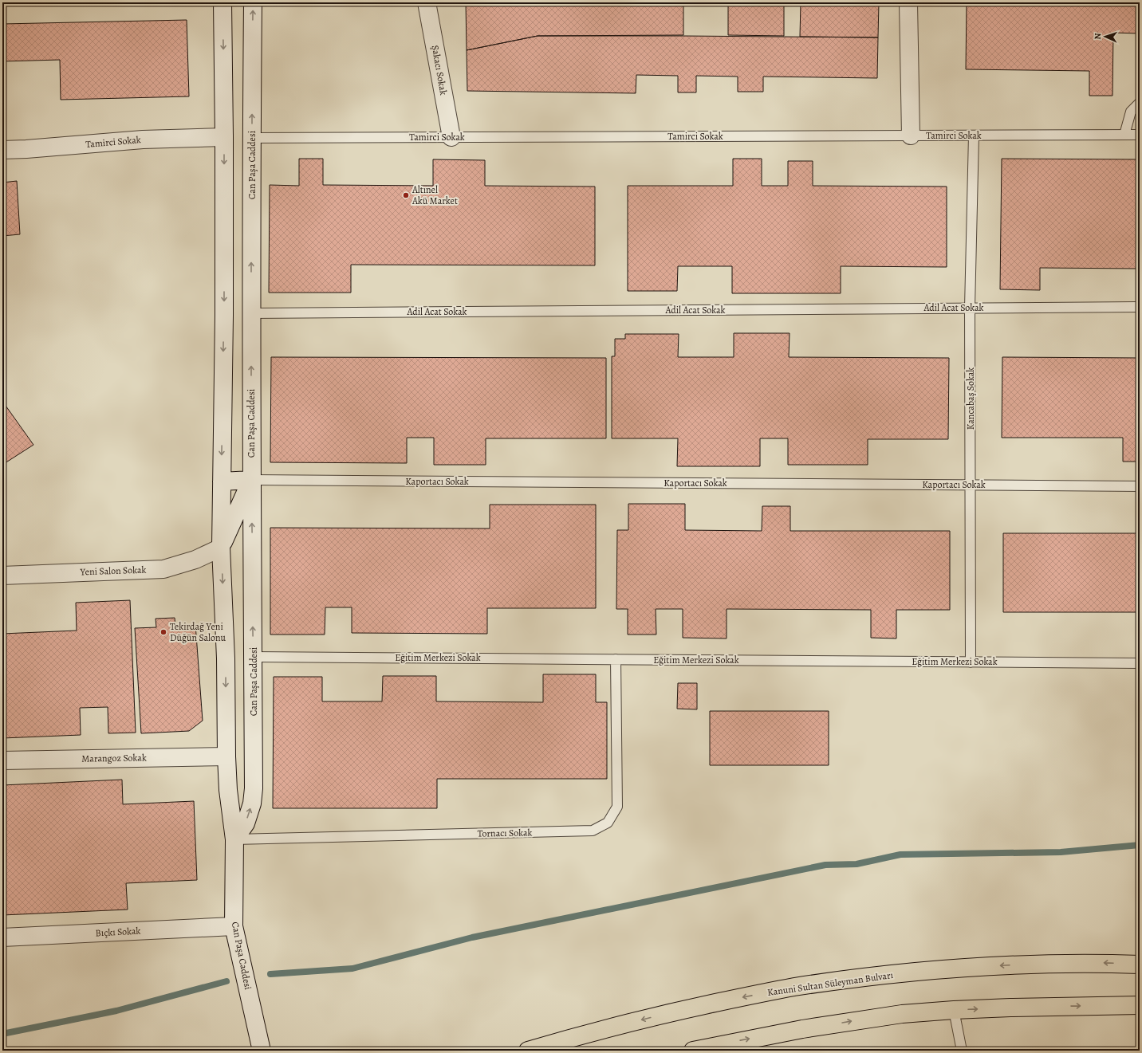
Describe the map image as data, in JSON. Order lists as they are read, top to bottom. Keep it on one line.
{"streets":{"highway":["Kanuni Sultan Süleyman Bulvarı"],"street":["Şakacı Sokak","Tamirci Sokak","Can Paşa Caddesi","Yeni Salon Sokak","Marangoz Sokak","Bıçkı Sokak"],"lane":["Adil Acat Sokak","Kancabaş Sokak","Kaportacı Sokak","Eğitim Merkezi Sokak","Tornacı Sokak"]},"crossings":[["Şakacı Sokak","Tamirci Sokak"],["Tamirci Sokak","Can Paşa Caddesi"],["Tamirci Sokak","Kancabaş Sokak"],["Can Paşa Caddesi","Adil Acat Sokak"],["Can Paşa Caddesi","Kaportacı Sokak"],["Can Paşa Caddesi","Yeni Salon Sokak"],["Can Paşa Caddesi","Eğitim Merkezi Sokak"],["Can Paşa Caddesi","Marangoz Sokak"],["Can Paşa Caddesi","Tornacı Sokak"],["Can Paşa Caddesi","Bıçkı Sokak"],["Adil Acat Sokak","Kancabaş Sokak"],["Kancabaş Sokak","Kaportacı Sokak"],["Kancabaş Sokak","Eğitim Merkezi Sokak"],["Eğitim Merkezi Sokak","Tornacı Sokak"]],"places":["Altınel Akü Market","Tekirdağ Yeni Düğün Salonu"],"north":"left"}
